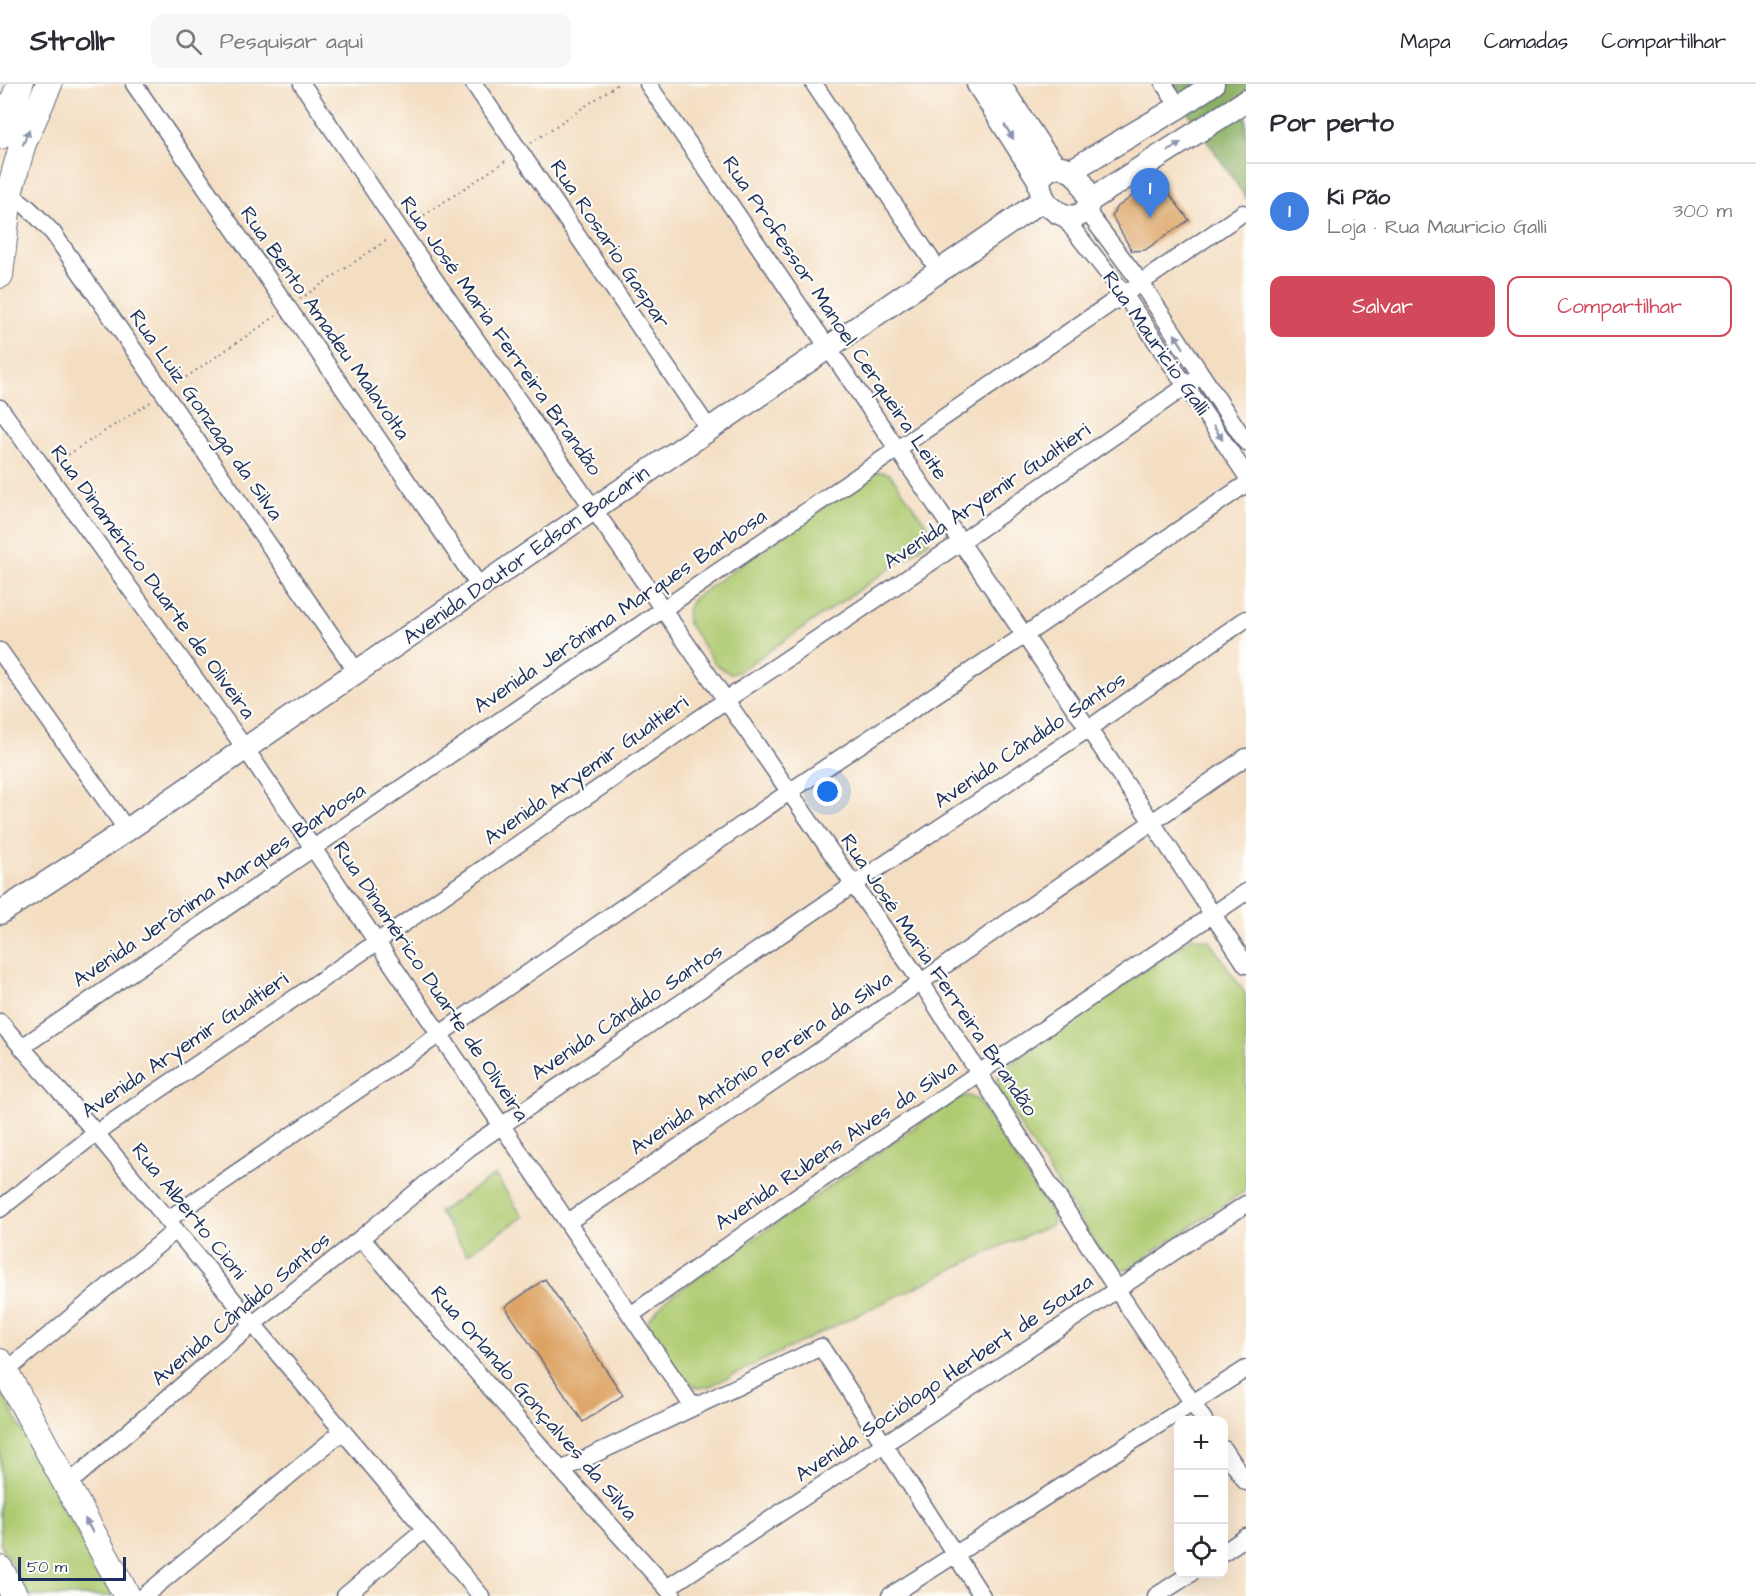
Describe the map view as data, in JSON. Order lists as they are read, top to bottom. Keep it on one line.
{"streets":{"street":["Rua Rosario Gaspar","Rua Professor Manoel Cerqueira Leite","Rua Bento Amadeu Malavolta","Rua José Maria Ferreira Brandão","Rua Mauricio Galli","Rua Luiz Gonzaga da Silva","Avenida Aryemir Gualtieri","Avenida Doutor Edson Bacarin","Rua Dinamérico Duarte de Oliveira","Avenida Jerônima Marques Barbosa","Avenida Cândido Santos","Avenida Antônio Pereira da Silva","Avenida Rubens Alves da Silva","Rua Alberto Cioni","Avenida Sociólogo Herbert de Souza","Rua Orlando Gonçalves da Silva"]},"crossings":[["Rua Rosario Gaspar","Avenida Doutor Edson Bacarin"],["Rua Professor Manoel Cerqueira Leite","Avenida Aryemir Gualtieri"],["Rua Professor Manoel Cerqueira Leite","Avenida Doutor Edson Bacarin"],["Rua Professor Manoel Cerqueira Leite","Avenida Jerônima Marques Barbosa"],["Rua Professor Manoel Cerqueira Leite","Avenida Cândido Santos"],["Rua Professor Manoel Cerqueira Leite","Avenida Antônio Pereira da Silva"],["Rua Professor Manoel Cerqueira Leite","Avenida Rubens Alves da Silva"],["Rua Bento Amadeu Malavolta","Avenida Doutor Edson Bacarin"],["Rua José Maria Ferreira Brandão","Avenida Aryemir Gualtieri"],["Rua José Maria Ferreira Brandão","Avenida Doutor Edson Bacarin"],["Rua José Maria Ferreira Brandão","Avenida Jerônima Marques Barbosa"],["Rua José Maria Ferreira Brandão","Avenida Cândido Santos"],["Rua José Maria Ferreira Brandão","Avenida Antônio Pereira da Silva"],["Rua José Maria Ferreira Brandão","Avenida Rubens Alves da Silva"],["Rua José Maria Ferreira Brandão","Avenida Sociólogo Herbert de Souza"],["Rua Mauricio Galli","Avenida Aryemir Gualtieri"],["Rua Mauricio Galli","Avenida Doutor Edson Bacarin"],["Rua Mauricio Galli","Avenida Jerônima Marques Barbosa"],["Rua Luiz Gonzaga da Silva","Avenida Doutor Edson Bacarin"],["Avenida Aryemir Gualtieri","Rua Dinamérico Duarte de Oliveira"],["Avenida Aryemir Gualtieri","Rua Alberto Cioni"],["Avenida Doutor Edson Bacarin","Rua Dinamérico Duarte de Oliveira"],["Rua Dinamérico Duarte de Oliveira","Avenida Jerônima Marques Barbosa"],["Rua Dinamérico Duarte de Oliveira","Avenida Cândido Santos"],["Rua Dinamérico Duarte de Oliveira","Avenida Antônio Pereira da Silva"],["Rua Dinamérico Duarte de Oliveira","Avenida Rubens Alves da Silva"],["Avenida Jerônima Marques Barbosa","Rua Alberto Cioni"],["Avenida Cândido Santos","Rua Alberto Cioni"],["Avenida Cândido Santos","Rua Orlando Gonçalves da Silva"],["Avenida Sociólogo Herbert de Souza","Rua Orlando Gonçalves da Silva"]],"scale_bar":"50 m","page":{"header":"Strollr","search":"Pesquisar aqui","nav":["Mapa","Camadas","Compartilhar"],"heading":"Por perto","list":[{"mark":"1","name":"Ki Pão","note":"Loja · Rua Mauricio Galli","value":"300 m"}],"pins":"1","buttons":["Salvar","Compartilhar"],"map_buttons":["+","−"],"scale":"50 m"}}
